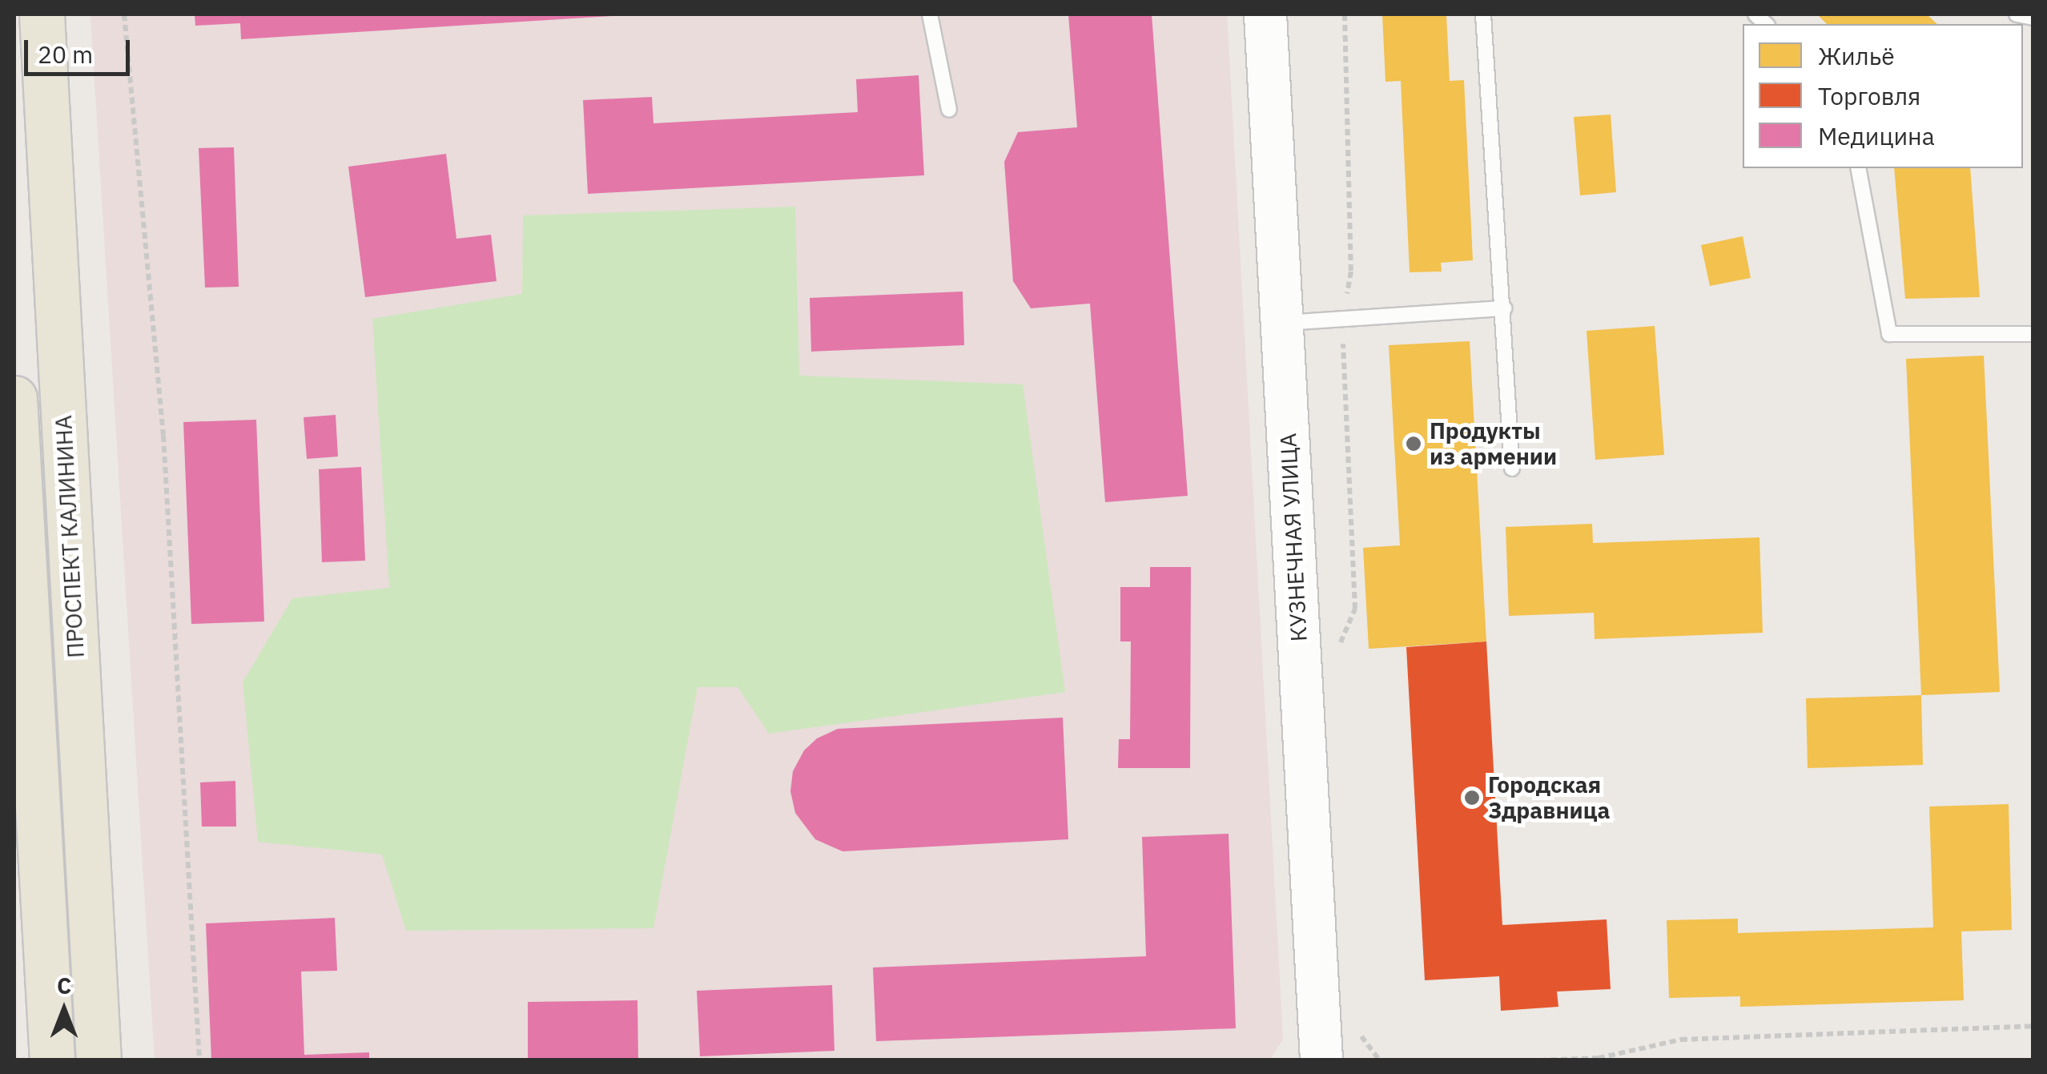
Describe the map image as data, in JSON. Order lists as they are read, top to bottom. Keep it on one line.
{"streets":{"main road":["ПРОСПЕКТ КАЛИНИНА"],"street":["КУЗНЕЧНАЯ УЛИЦА"]},"places":["Продукты из армении","Городская Здравница"],"legend":["Жильё","Торговля","Медицина"],"scale_bar":"20 m","north":"top"}
